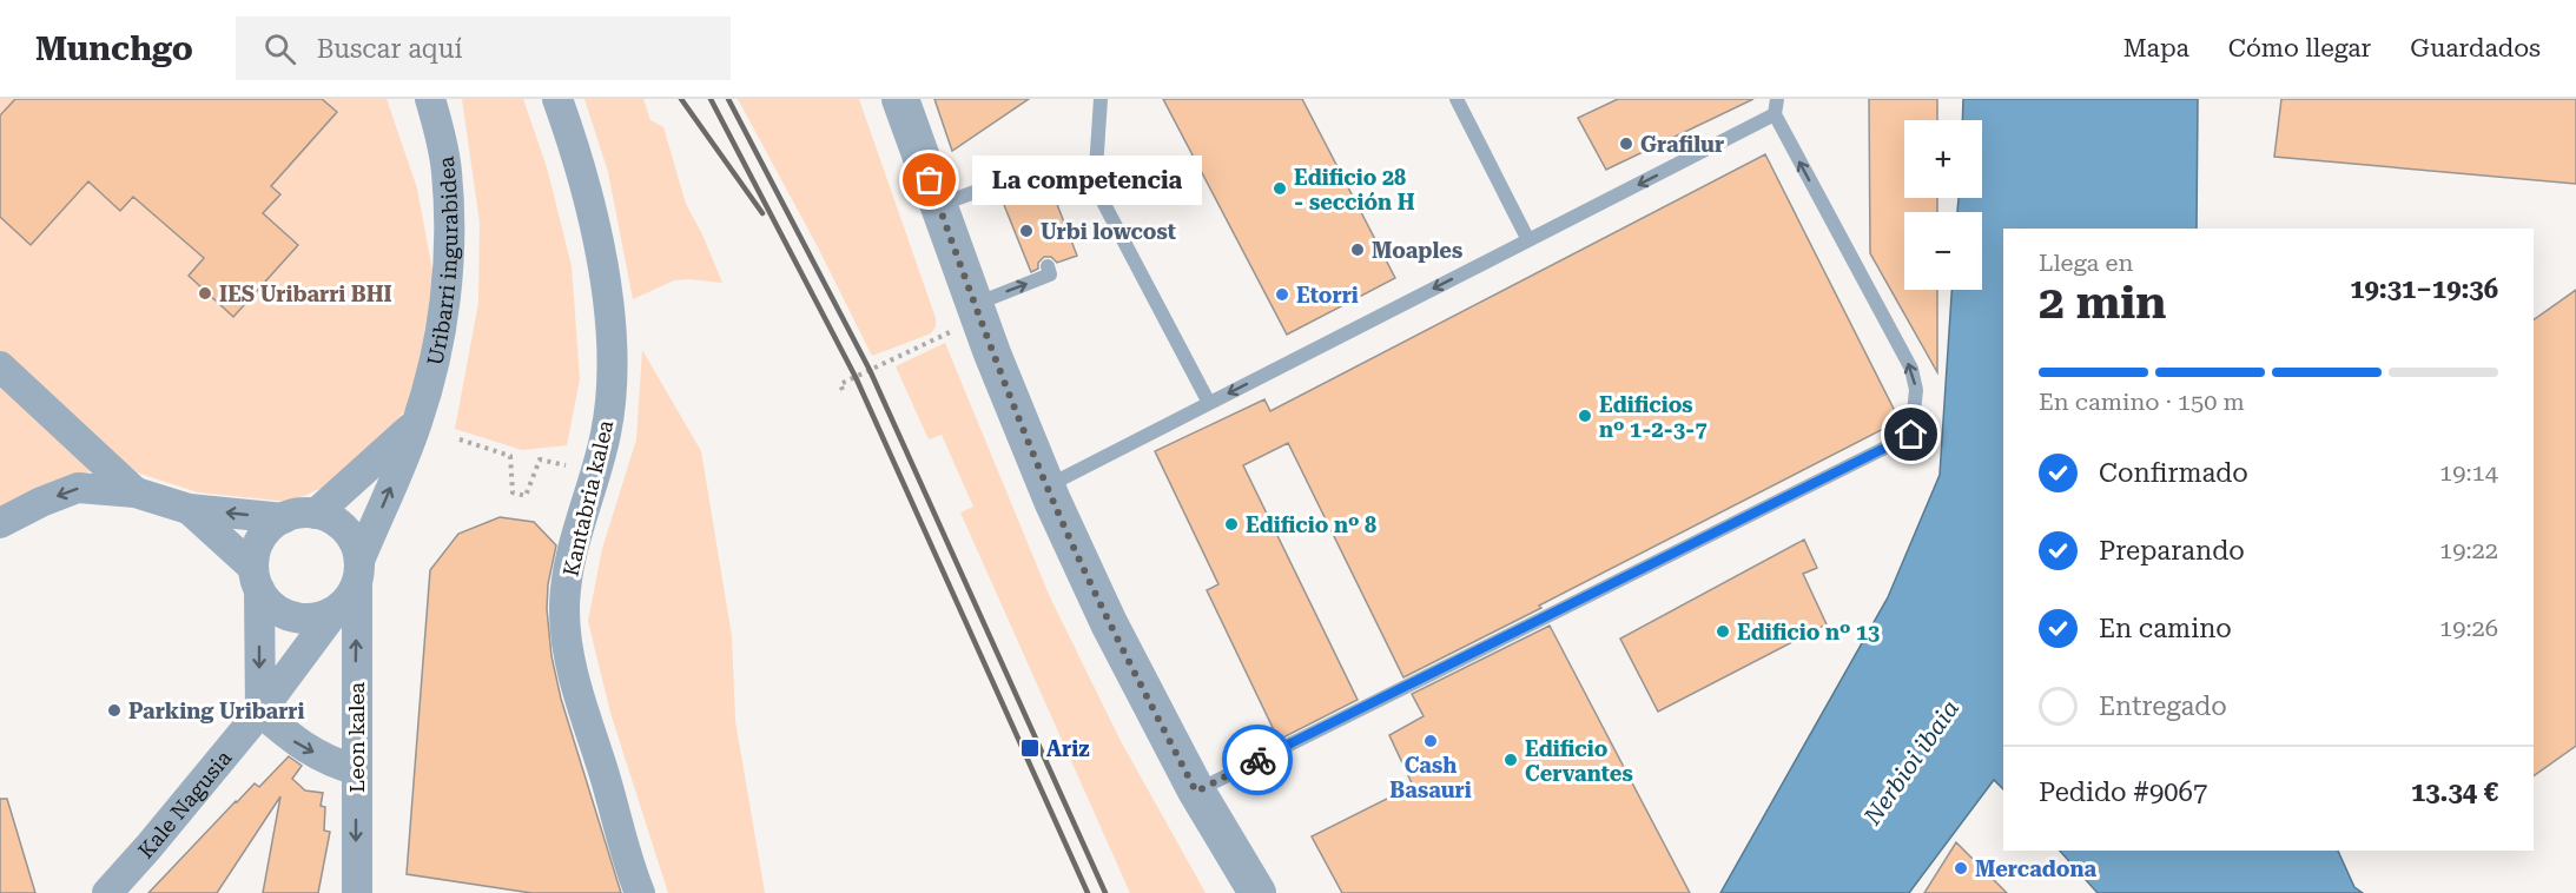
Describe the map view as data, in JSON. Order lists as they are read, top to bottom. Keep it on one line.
{"streets":{"street":["Uribarri ingurabidea","Kantabria kalea","Leon kalea","Kale Nagusia"]},"crossings":[["Uribarri ingurabidea","Leon kalea"],["Uribarri ingurabidea","Kale Nagusia"],["Leon kalea","Kale Nagusia"]],"water":["Nerbioi ibaia"],"places":{"other":["Grafilur","La competencia","Edificio 28 - sección H","Urbi lowcost","Moaples","IES Uribarri BHI","Etorri","Edificios nº 1-2-3-7","Edificio nº 8","Edificio nº 13","Parking Uribarri","Cash Basauri","Edificio Cervantes","Mercadona"],"transit":["Ariz"]},"page":{"header":"Munchgo","search":"Buscar aquí","nav":["Mapa","Cómo llegar","Guardados"],"map_buttons":["+","−"],"bubble":"La competencia","heading":["2 min","Llega en","19:31–19:36"],"panel":["Pedido #9067","13.34 €"],"bar":"En camino · 150 m","list":[["Confirmado","19:14"],["Preparando","19:22"],["En camino","19:26"],"Entregado"]}}
